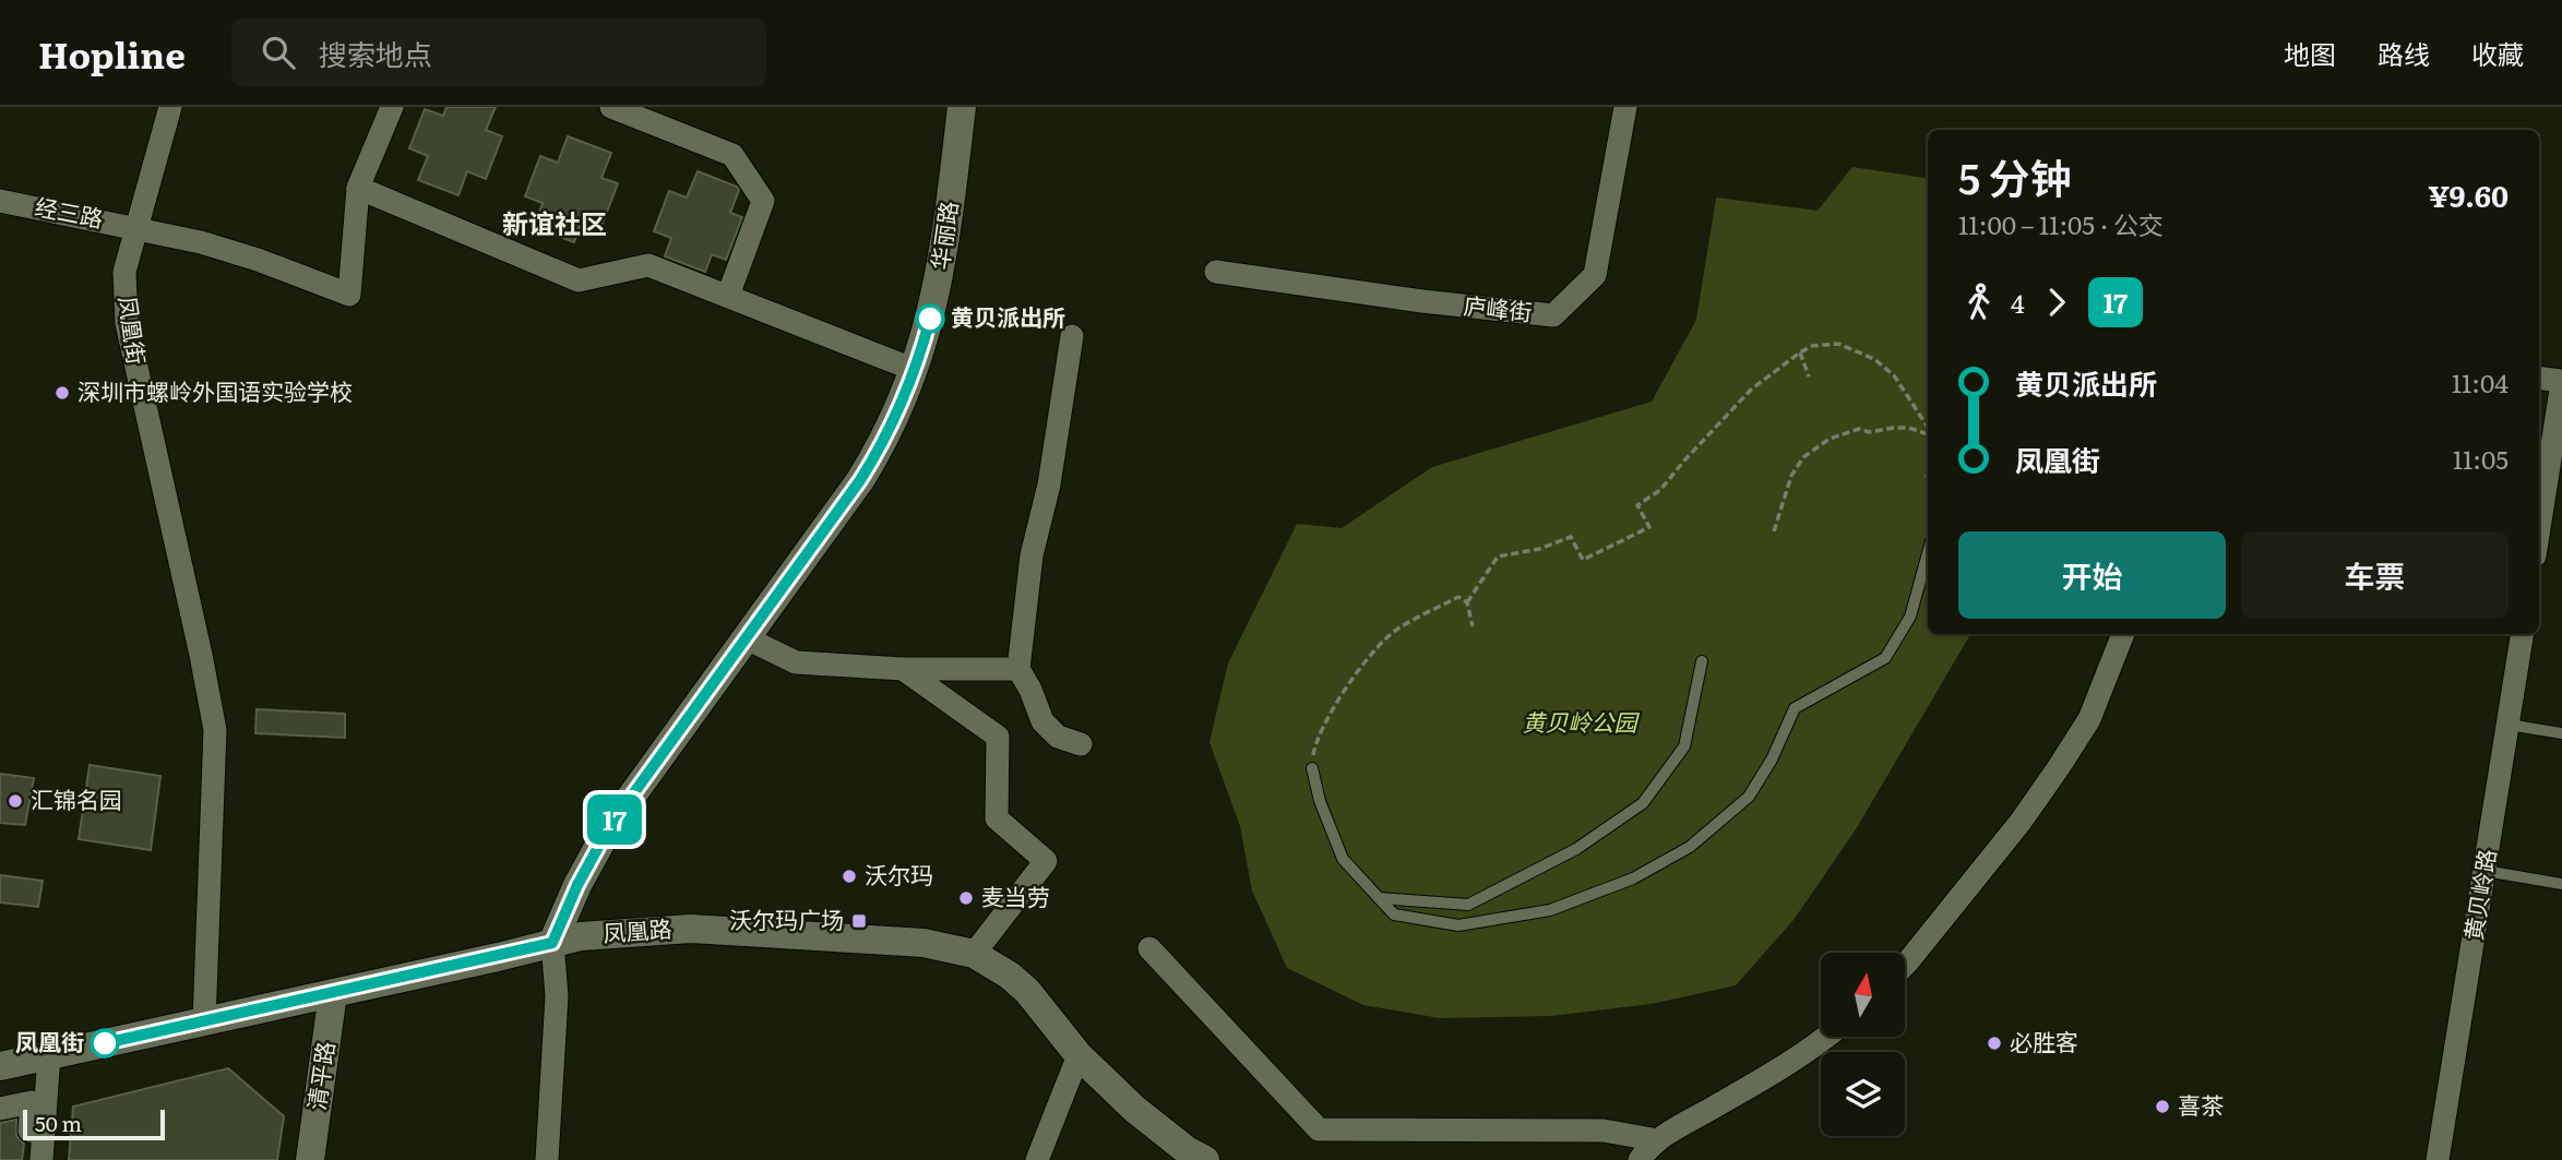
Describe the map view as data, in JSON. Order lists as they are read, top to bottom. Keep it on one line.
{"streets":{"street":["经三路","华丽路","庐峰街","凤凰街","黄贝岭路","凤凰路","清平路"]},"crossings":[["经三路","凤凰街"],["华丽路","凤凰路"],["凤凰街","凤凰路"],["凤凰路","清平路"]],"districts":["新谊社区"],"parks":["黄贝岭公园"],"places":{"other":["黄贝派出所","深圳市螺岭外国语实验学校","汇锦名园","沃尔玛","麦当劳","凤凰街","必胜客","喜茶"],"transit":["沃尔玛广场"]},"lines":["bus line 17"],"scale_bar":"50 m","north":"top","page":{"header":"Hopline","search":"搜索地点","nav":["地图","路线","收藏"],"on_map":"17","heading":["5 分钟","11:00 – 11:05 · 公交","¥9.60"],"legs":["4","17"],"list":[{"name":"黄贝派出所","value":"11:04"},{"name":"凤凰街","value":"11:05"}],"buttons":["开始","车票"],"scale":"50 m"}}
